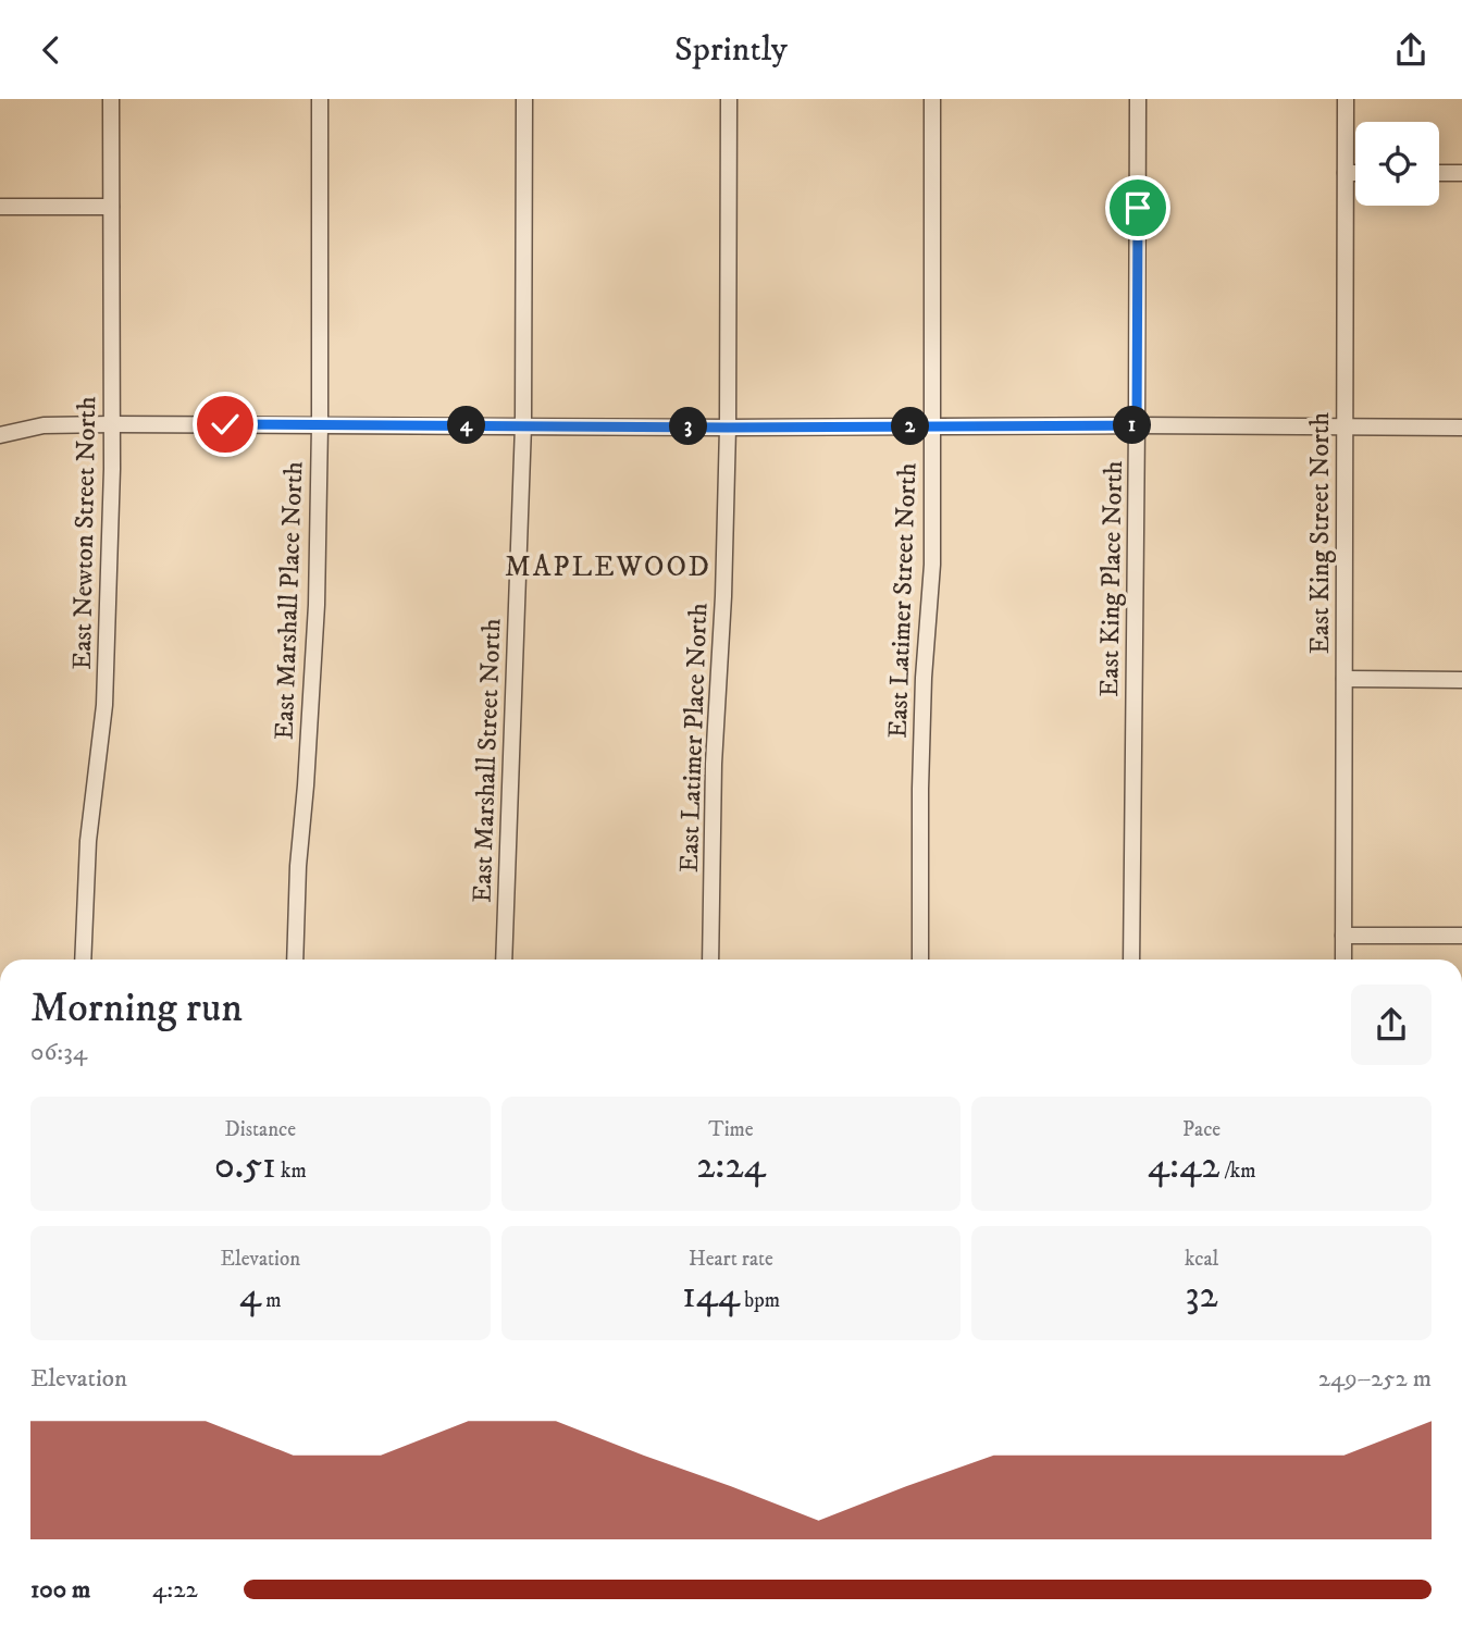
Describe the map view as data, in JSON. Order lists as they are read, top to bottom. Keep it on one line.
{"streets":{"street":["East Newton Street North","East King Street North","East King Place North","East Marshall Place North","East Latimer Street North","East Latimer Place North","East Marshall Street North"]},"districts":["MAPLEWOOD"],"page":{"header":"Sprintly","pins":["1","4","2","3"],"heading":["Morning run","06:34"],"stats":[["Distance","0.51 km"],["Time","2:24"],["Pace","4:42 /km"],["Elevation","4 m"],["Heart rate","144 bpm"],["kcal","32"]],"chart":["Elevation","249–252 m"],"list":[{"name":"100 m","note":"4:22"}]}}
